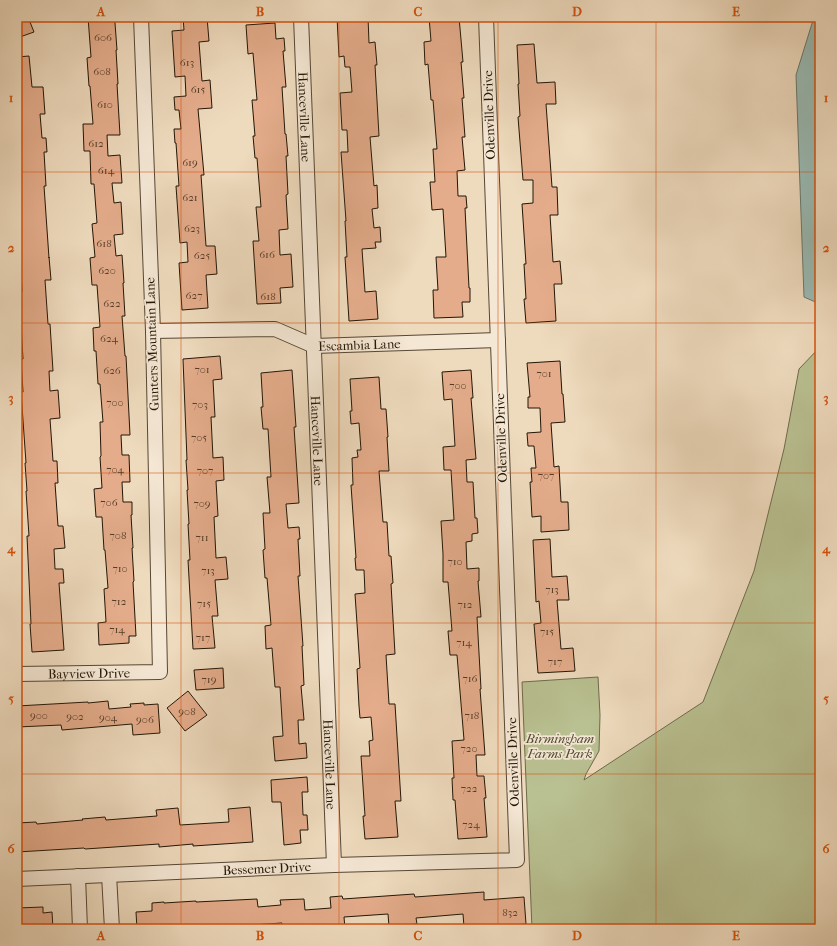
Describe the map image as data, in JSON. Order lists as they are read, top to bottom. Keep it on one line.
{"streets":{"street":["Odenville Drive","Hanceville Lane","Gunters Mountain Lane","Escambia Lane","Bayview Drive","Bessemer Drive"]},"crossings":[["Odenville Drive","Escambia Lane"],["Odenville Drive","Bessemer Drive"],["Hanceville Lane","Escambia Lane"],["Hanceville Lane","Bessemer Drive"],["Gunters Mountain Lane","Escambia Lane"],["Gunters Mountain Lane","Bayview Drive"]],"parks":["Birmingham Farms Park"],"house_numbers":["606","613","608","615","610","612","619","614","621","623","618","616","625","620","627","618","622","624","701","626","701","700","700","703","705","704","707","707","706","709","708","711","710","710","713","713","712","715","712","714","715","717","714","717","716","719","908","900","718","902","904","906","720","722","724","832"],"grid":{"columns":["A","B","C","D","E"],"rows":["1","2","3","4","5","6"]}}
